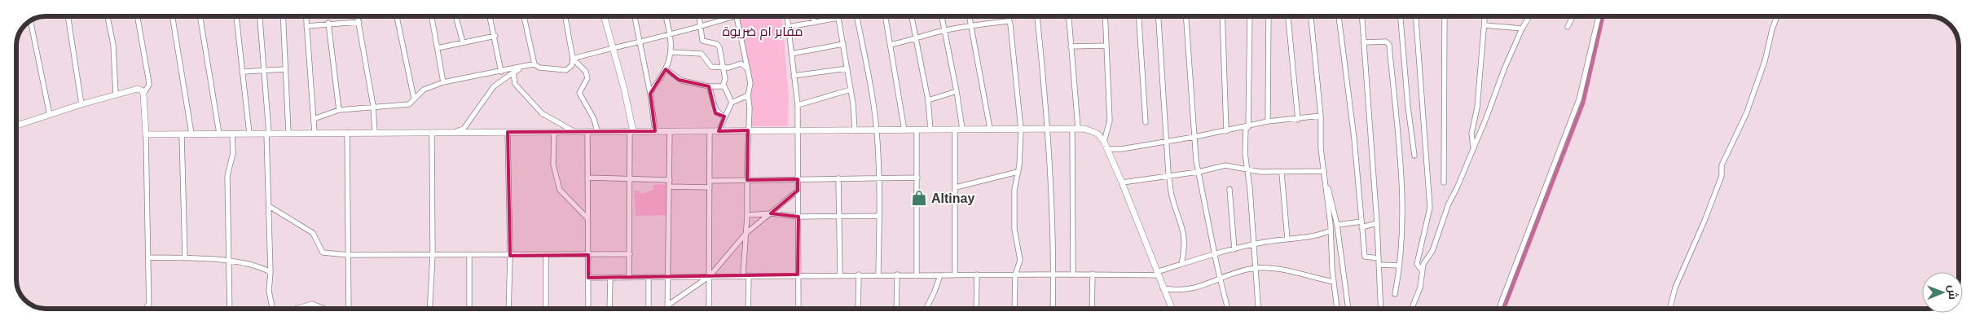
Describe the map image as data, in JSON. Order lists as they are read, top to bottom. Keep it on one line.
{"parks":["مقابر ام ضريوة"],"places":{"shop":["Altinay"]},"north":"right"}
